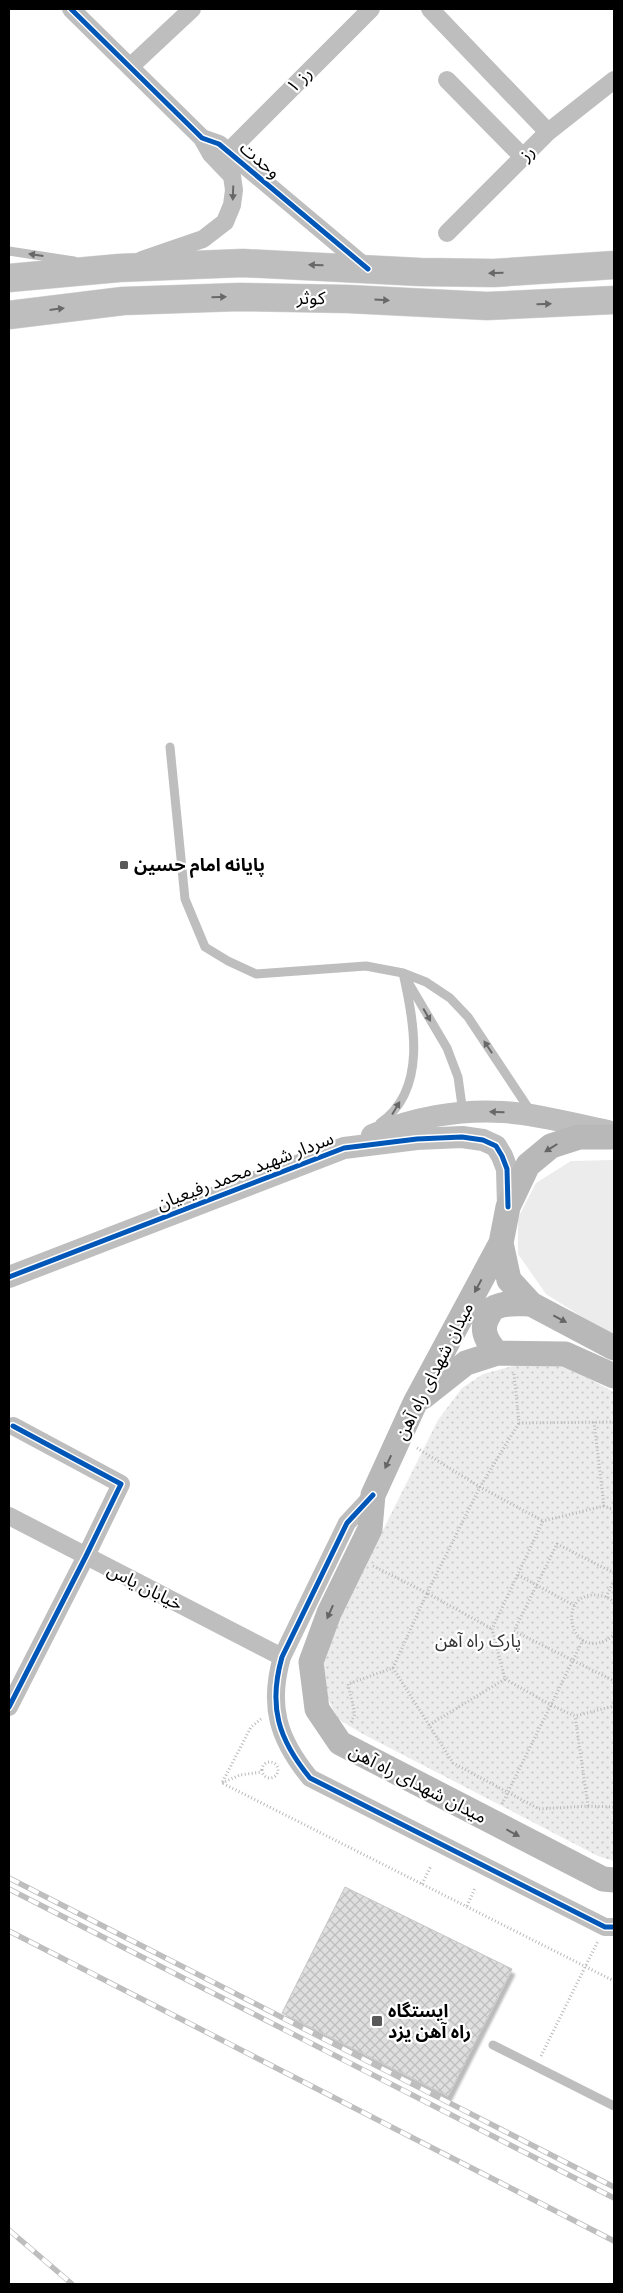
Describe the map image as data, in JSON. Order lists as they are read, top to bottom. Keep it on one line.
{"streets":{"main road":["کوثر","میدان شهدای راه آهن"],"street":["رز ۱","رز","وحدت","سردار شهید محمد رفیعیان","خیابان یاس"]},"crossings":[["رز ۱","وحدت"],["وحدت","کوثر"]],"parks":["پارک راه آهن"],"places":{"transit":["پایانه امام حسین","ایستگاه راه آهن یزد"]}}
